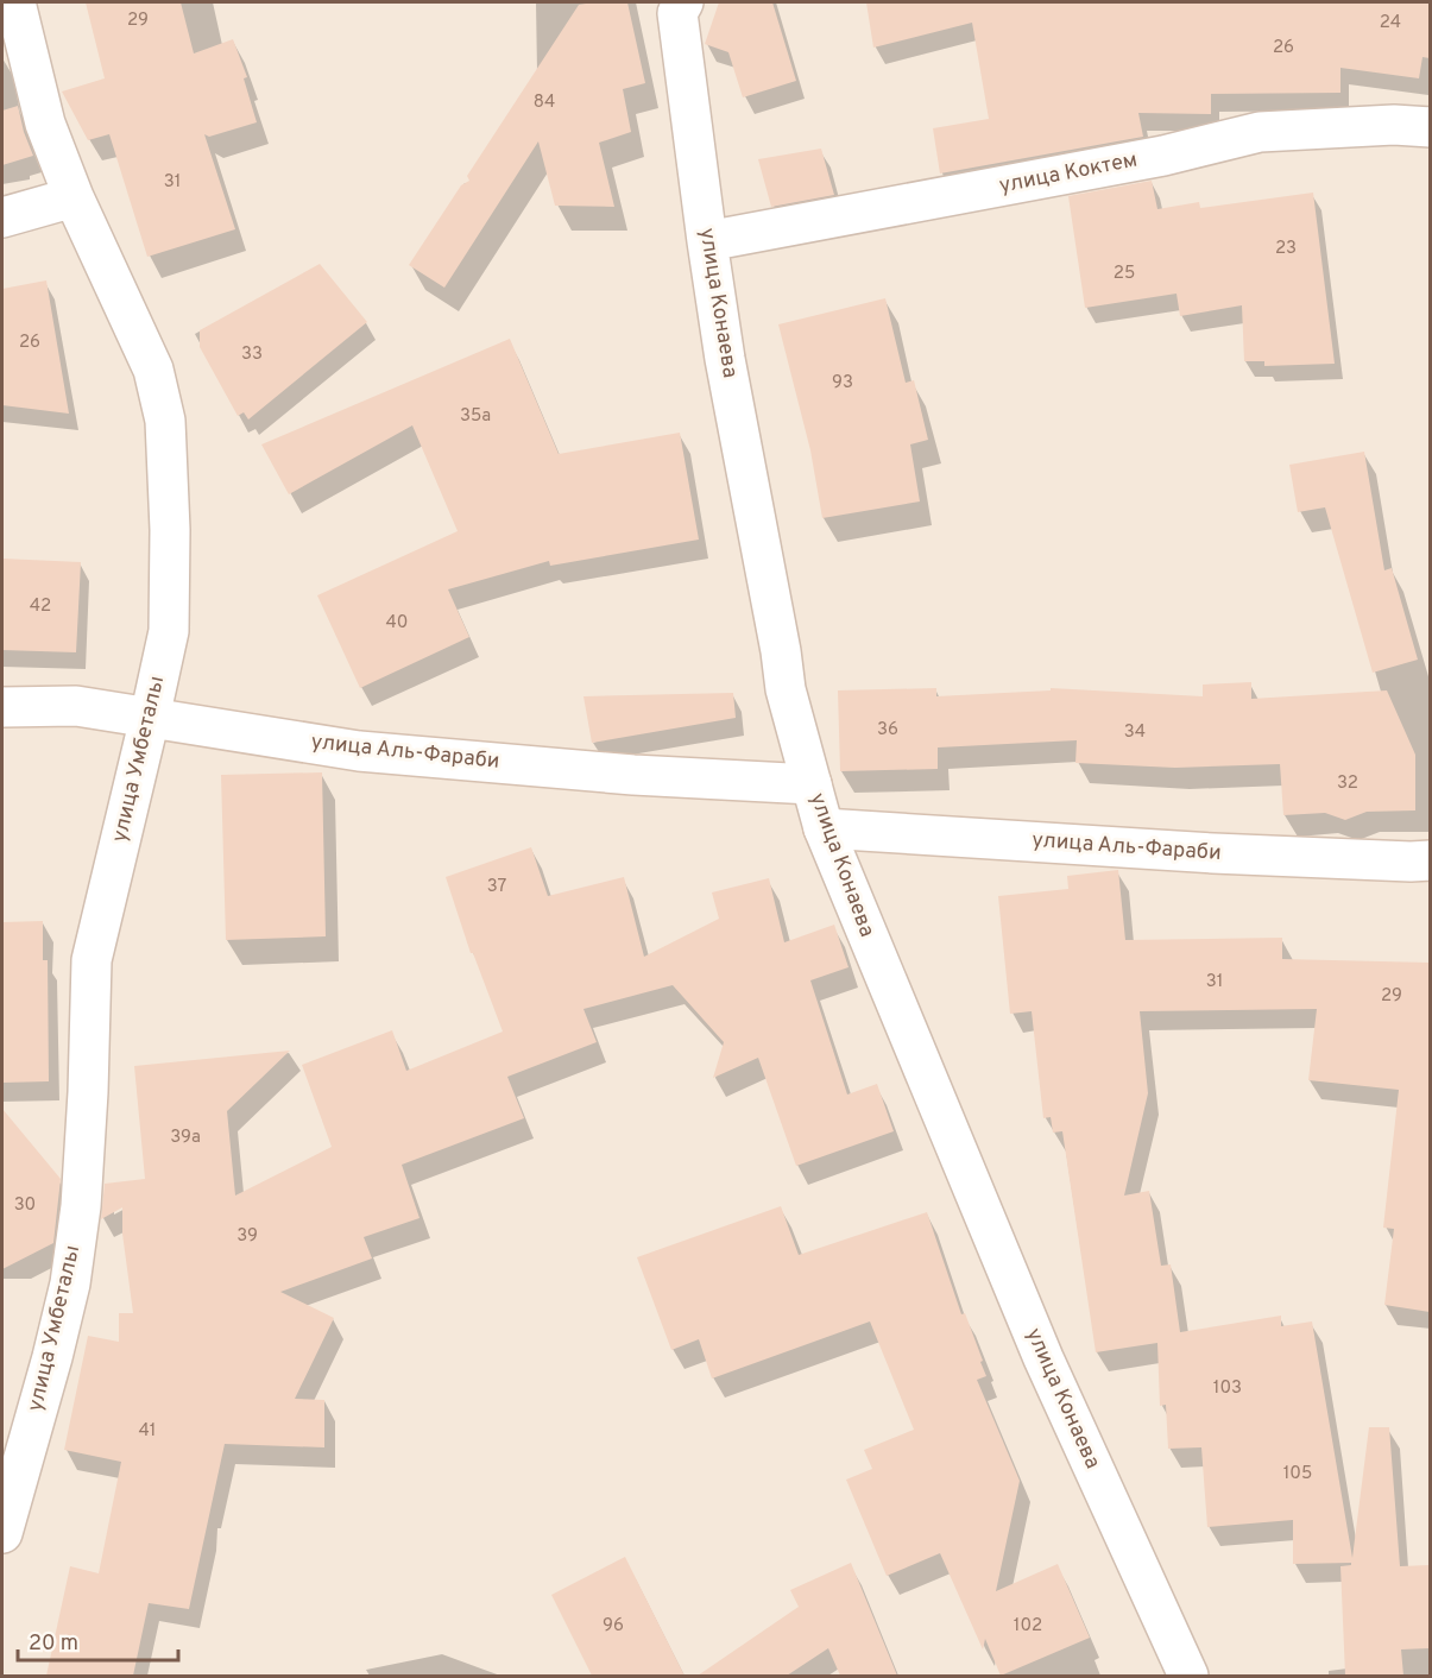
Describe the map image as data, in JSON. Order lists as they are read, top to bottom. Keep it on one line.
{"streets":{"street":["улица Коктем","улица Конаева","улица Аль-Фараби","улица Умбеталы"]},"crossings":[["улица Коктем","улица Конаева"],["улица Конаева","улица Аль-Фараби"],["улица Аль-Фараби","улица Умбеталы"]],"house_numbers":["29","24","26","84","31","23","25","26","33","93","35а","42","40","36","34","32","37","31","29","39а","30","39","103","41","105","96","102"],"scale_bar":"20 m"}
